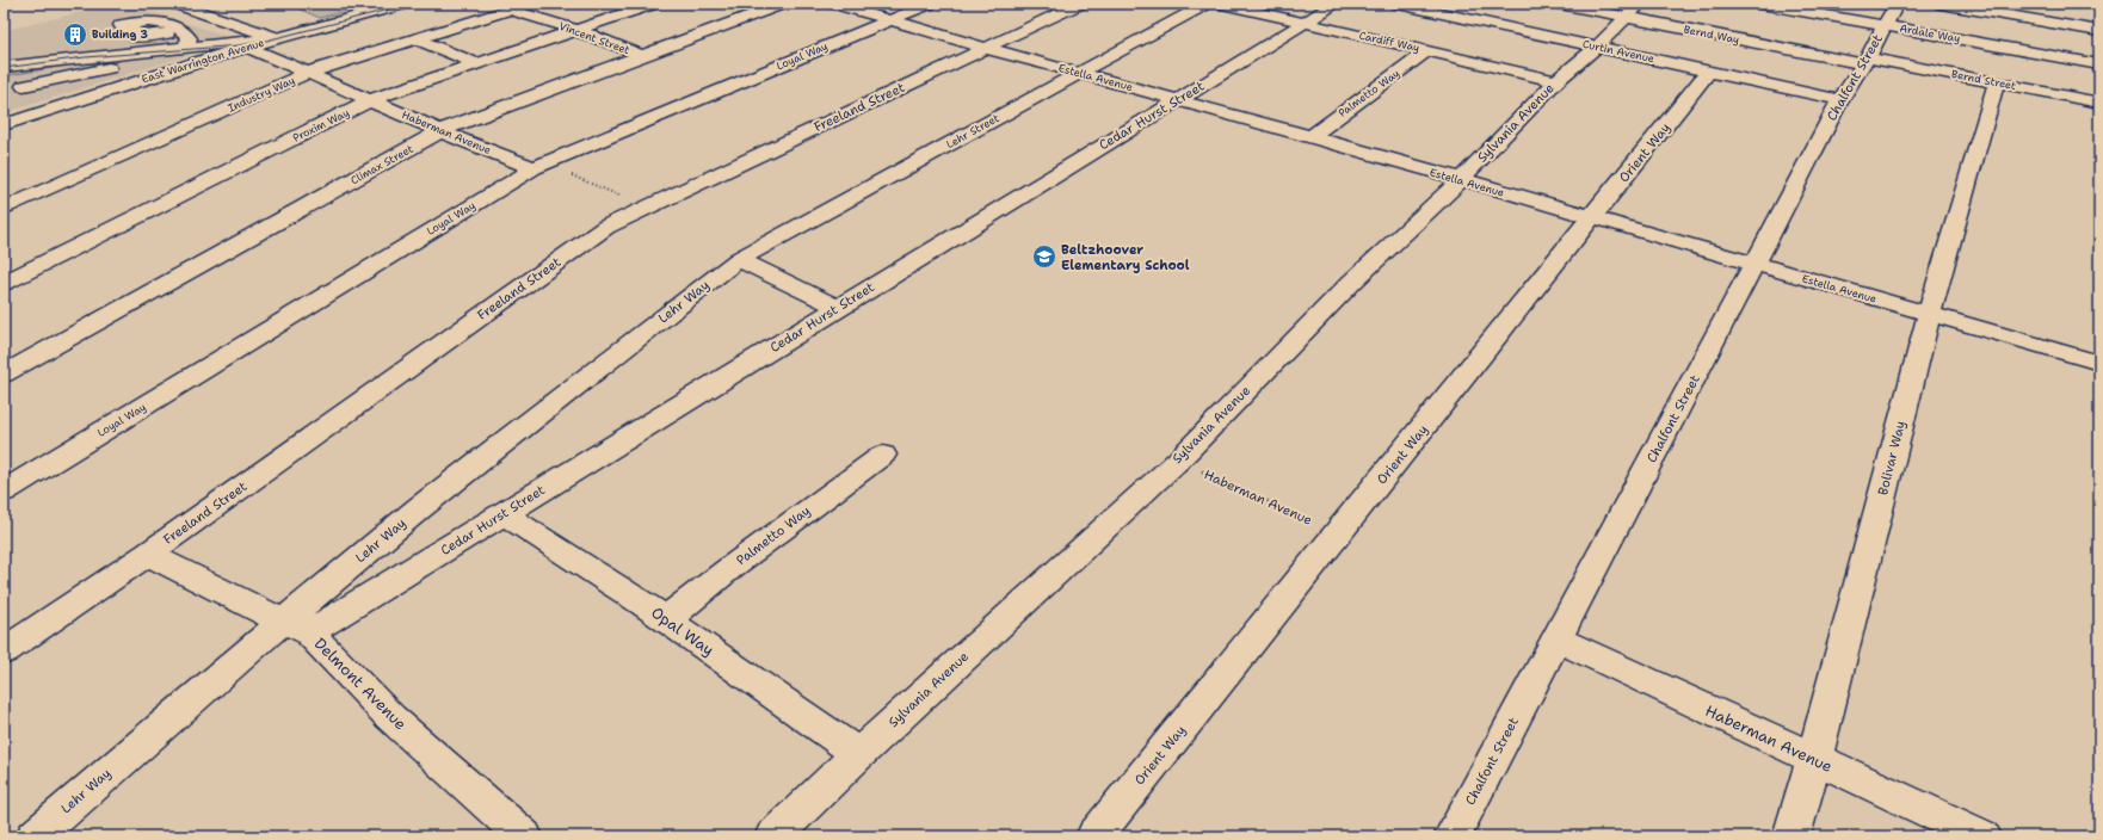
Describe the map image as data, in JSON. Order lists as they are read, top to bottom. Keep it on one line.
{"streets":{"street":["Ardale Way","Bernd Way","Vincent Street","Cardiff Way","Curtin Avenue","Loyal Way","East Warrington Avenue","Estella Avenue","Chalfont Street","Bernd Street","Palmetto Way","Industry Way","Freeland Street","Cedar Hurst Street","Sylvania Avenue","Proxim Way","Lehr Street","Haberman Avenue","Orient Way","Climax Street","Lehr Way","Bolivar Way","Opal Way","Delmont Avenue"]},"crossings":[["Ardale Way","Chalfont Street"],["Bernd Way","Chalfont Street"],["Bernd Way","Bernd Street"],["Bernd Way","Sylvania Avenue"],["Vincent Street","Industry Way"],["Vincent Street","Proxim Way"],["Vincent Street","Climax Street"],["Cardiff Way","Palmetto Way"],["Cardiff Way","Cedar Hurst Street"],["Cardiff Way","Sylvania Avenue"],["Curtin Avenue","Chalfont Street"],["Curtin Avenue","Sylvania Avenue"],["Curtin Avenue","Orient Way"],["Loyal Way","Estella Avenue"],["Loyal Way","Haberman Avenue"],["East Warrington Avenue","Haberman Avenue"],["Estella Avenue","Chalfont Street"],["Estella Avenue","Palmetto Way"],["Estella Avenue","Freeland Street"],["Estella Avenue","Cedar Hurst Street"],["Estella Avenue","Sylvania Avenue"],["Estella Avenue","Lehr Street"],["Estella Avenue","Orient Way"],["Estella Avenue","Bolivar Way"],["Chalfont Street","Bernd Street"],["Chalfont Street","Haberman Avenue"],["Bernd Street","Bolivar Way"],["Palmetto Way","Opal Way"],["Industry Way","Haberman Avenue"],["Freeland Street","Delmont Avenue"],["Cedar Hurst Street","Lehr Way"],["Cedar Hurst Street","Opal Way"],["Cedar Hurst Street","Delmont Avenue"],["Sylvania Avenue","Haberman Avenue"],["Sylvania Avenue","Opal Way"],["Proxim Way","Haberman Avenue"],["Lehr Street","Lehr Way"],["Haberman Avenue","Orient Way"],["Haberman Avenue","Climax Street"],["Haberman Avenue","Bolivar Way"],["Lehr Way","Delmont Avenue"]],"places":{"building":["Building 3"],"school or university":["Beltzhoover Elementary School"]}}
